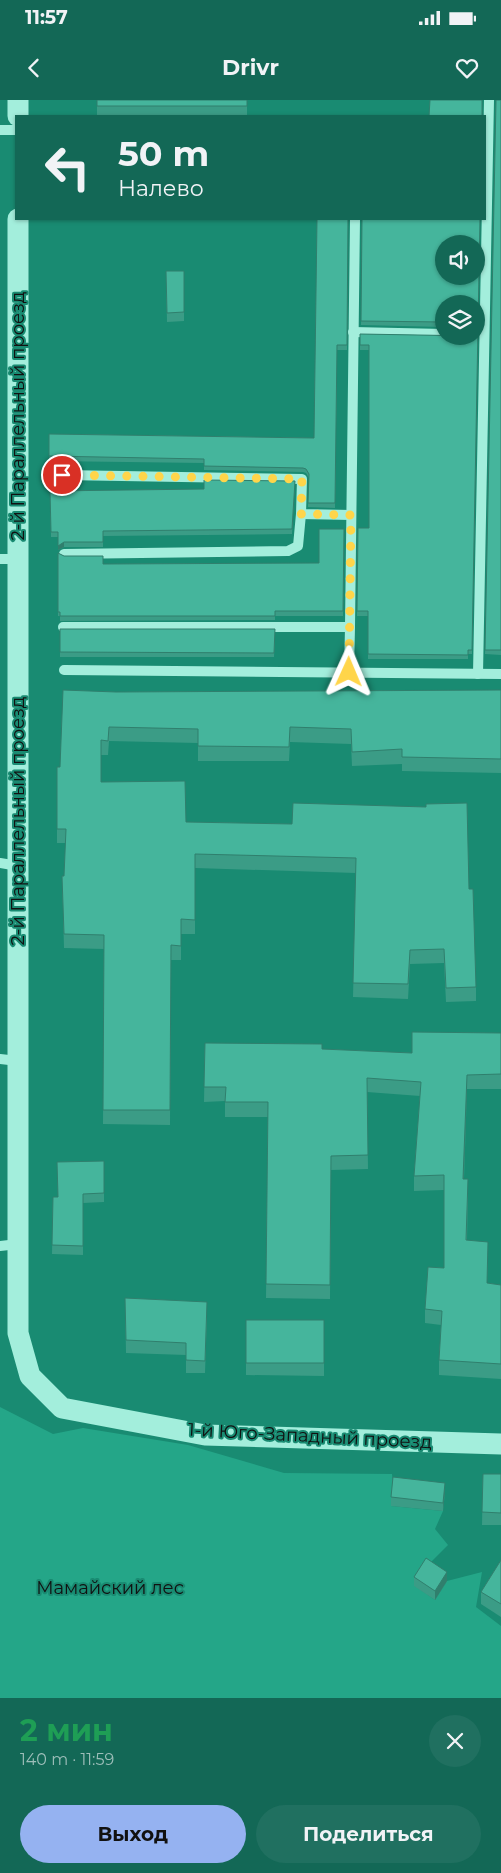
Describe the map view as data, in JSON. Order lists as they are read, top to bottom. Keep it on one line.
{"streets":{"street":["2-й Параллельный проезд","1-й Юго-Западный проезд"]},"crossings":[["2-й Параллельный проезд","1-й Юго-Западный проезд"]],"parks":["Мамайский лес"],"page":{"status":"11:57","header":"Drivr","turn":["50 m","Налево"],"heading":["2 мин","140 m · 11:59"],"buttons":["Выход","Поделиться"]}}
